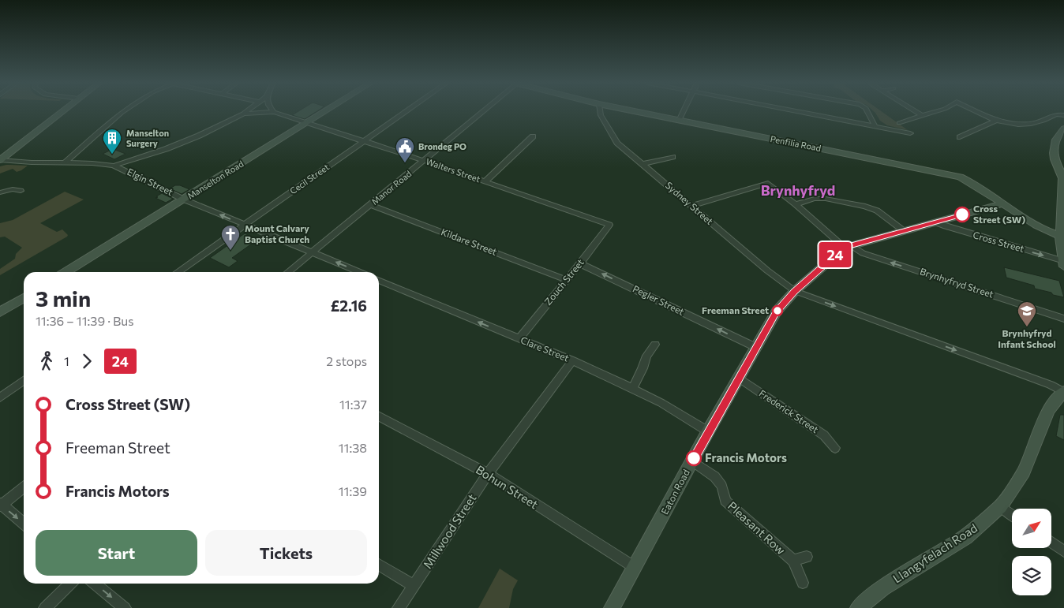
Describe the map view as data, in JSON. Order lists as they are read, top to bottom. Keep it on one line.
{"streets":{"street":["Penfilia Road","Walters Street","Cecil Street","Manselton Road","Elgin Street","Manor Road","Sydney Street","Kildare Street","Cross Street","Zouch Street","Brynhyfryd Street","Pegler Street","Clare Street","Frederick Street","Bohun Street","Eaton Road","Pleasant Row","Millwood Street","Llangyfelach Road"]},"crossings":[["Penfilia Road","Eaton Road"],["Walters Street","Cecil Street"],["Walters Street","Manselton Road"],["Walters Street","Manor Road"],["Walters Street","Zouch Street"],["Cecil Street","Elgin Street"],["Manselton Road","Elgin Street"],["Elgin Street","Manor Road"],["Manor Road","Kildare Street"],["Sydney Street","Brynhyfryd Street"],["Sydney Street","Eaton Road"],["Kildare Street","Zouch Street"],["Cross Street","Eaton Road"],["Zouch Street","Pegler Street"],["Zouch Street","Clare Street"],["Brynhyfryd Street","Eaton Road"],["Pegler Street","Eaton Road"],["Clare Street","Eaton Road"],["Clare Street","Millwood Street"],["Frederick Street","Eaton Road"],["Bohun Street","Eaton Road"],["Bohun Street","Millwood Street"],["Eaton Road","Pleasant Row"]],"one_way":["Cross Street","Pegler Street","Clare Street"],"districts":["Brynhyfryd"],"places":{"building":["Manselton Surgery"],"public building":["Brondeg PO"],"other":["Cross Street (SW)","Freeman Street","Francis Motors"],"church":["Mount Calvary Baptist Church"],"school or university":["Brynhyfryd Infant School"]},"lines":["bus line 24"],"north":"top right","page":{"on_map":"24","heading":["3 min","11:36 – 11:39 · Bus","£2.16"],"legs":["1","24","2 stops"],"list":[{"name":"Cross Street (SW)","value":"11:37"},{"name":"Freeman Street","value":"11:38"},{"name":"Francis Motors","value":"11:39"}],"buttons":["Start","Tickets"]}}
